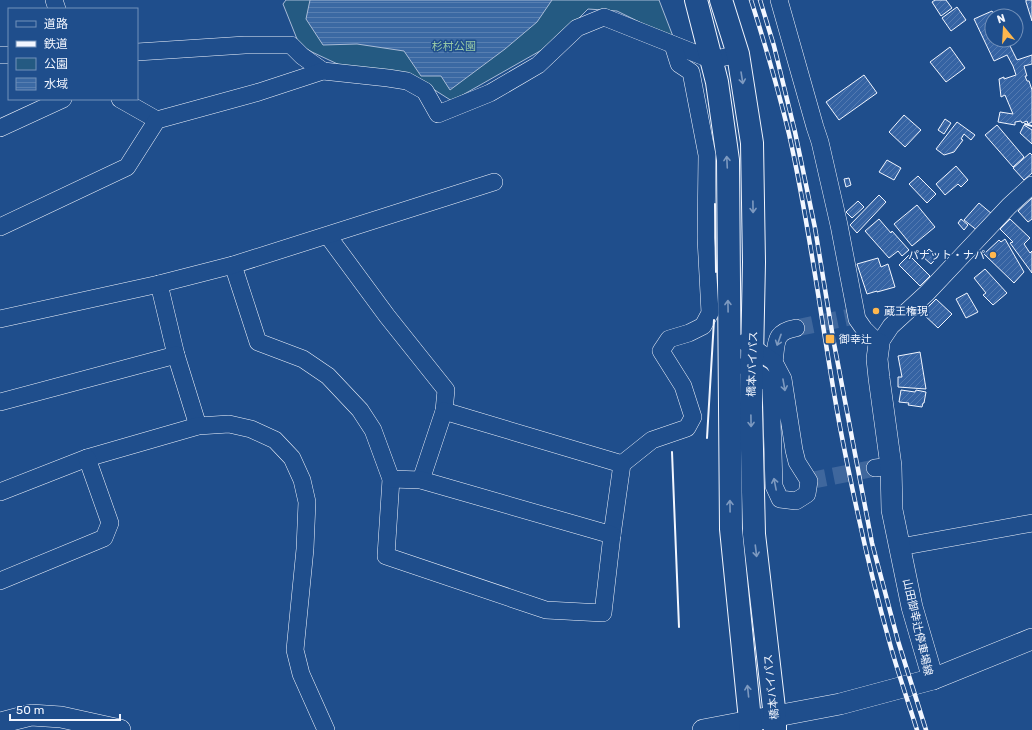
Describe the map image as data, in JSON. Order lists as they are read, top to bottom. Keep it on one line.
{"streets":{"highway":["橋本バイパス"],"main road":["山田御幸辻停車場線"]},"crossings":[["橋本バイパス","山田御幸辻停車場線"]],"parks":["杉村公園"],"places":{"other":["パナット・ナパ","蔵王権現"],"transit":["御幸辻"]},"legend":["道路","鉄道","公園","水域"],"scale_bar":"50 m","north":"top"}
